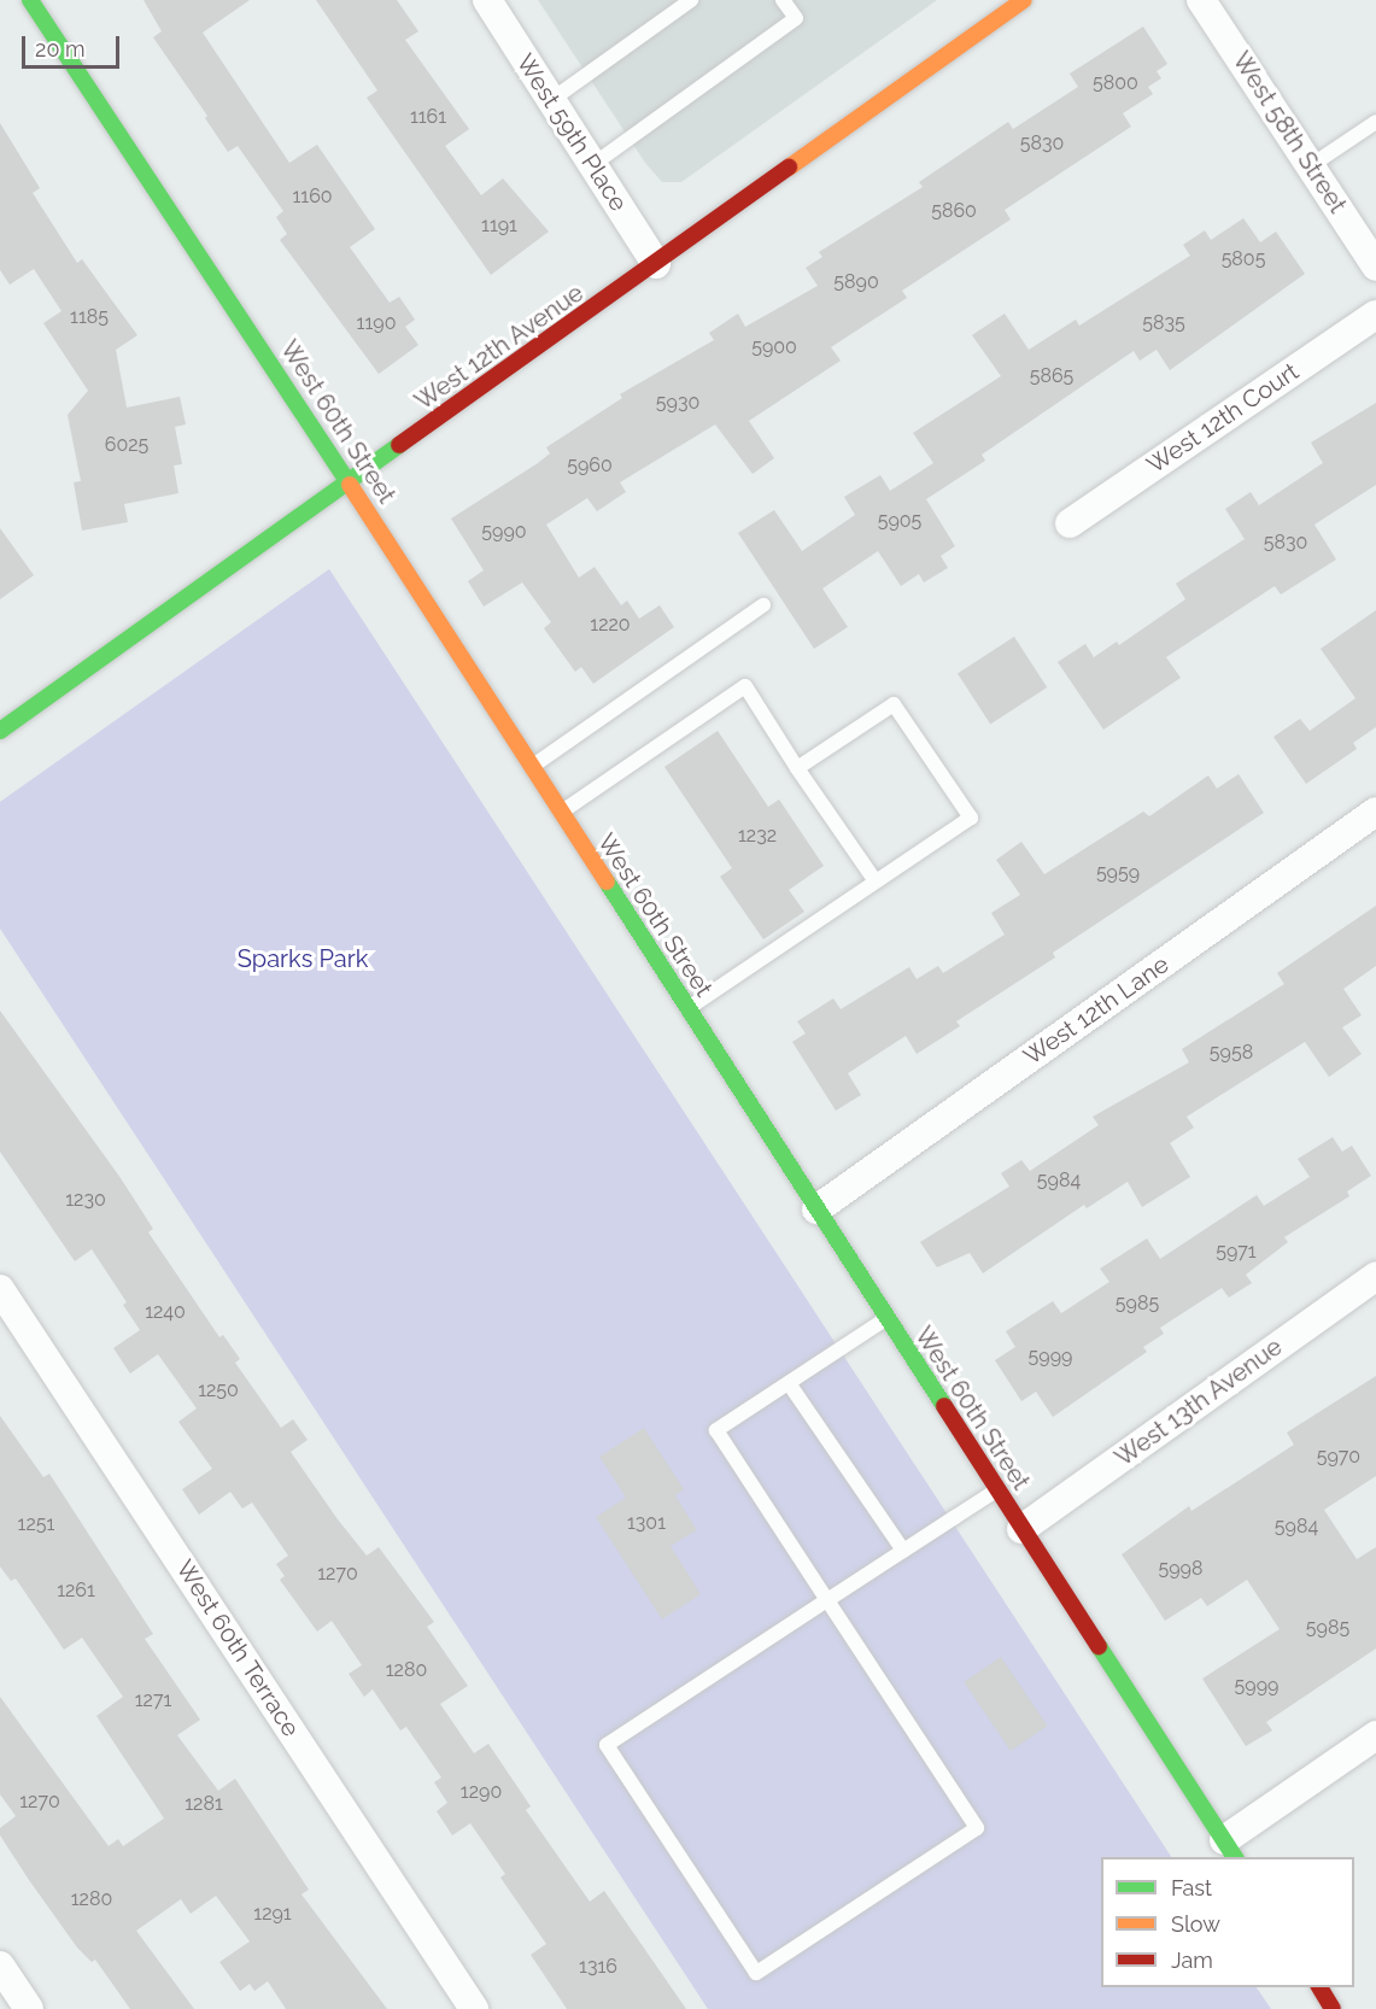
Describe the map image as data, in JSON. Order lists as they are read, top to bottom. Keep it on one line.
{"streets":{"street":["West 59th Place","West 58th Street","West 12th Avenue","West 12th Court","West 60th Street","West 12th Lane","West 13th Avenue","West 60th Terrace"]},"crossings":[["West 59th Place","West 12th Avenue"],["West 12th Avenue","West 60th Street"],["West 60th Street","West 12th Lane"],["West 60th Street","West 13th Avenue"]],"parks":["Sparks Park"],"house_numbers":["5800","1161","5830","1160","5860","1191","5805","5890","1185","1190","5835","5900","5865","5930","6025","5960","5905","5990","5830","1220","1232","5959","5958","5984","1230","5971","5985","1240","5999","1250","5970","1301","1251","5984","5998","1270","1261","5985","1280","5999","1271","1290","1270","1281","1280","1291","1316"],"legend":["Fast","Slow","Jam"],"scale_bar":"20 m"}
